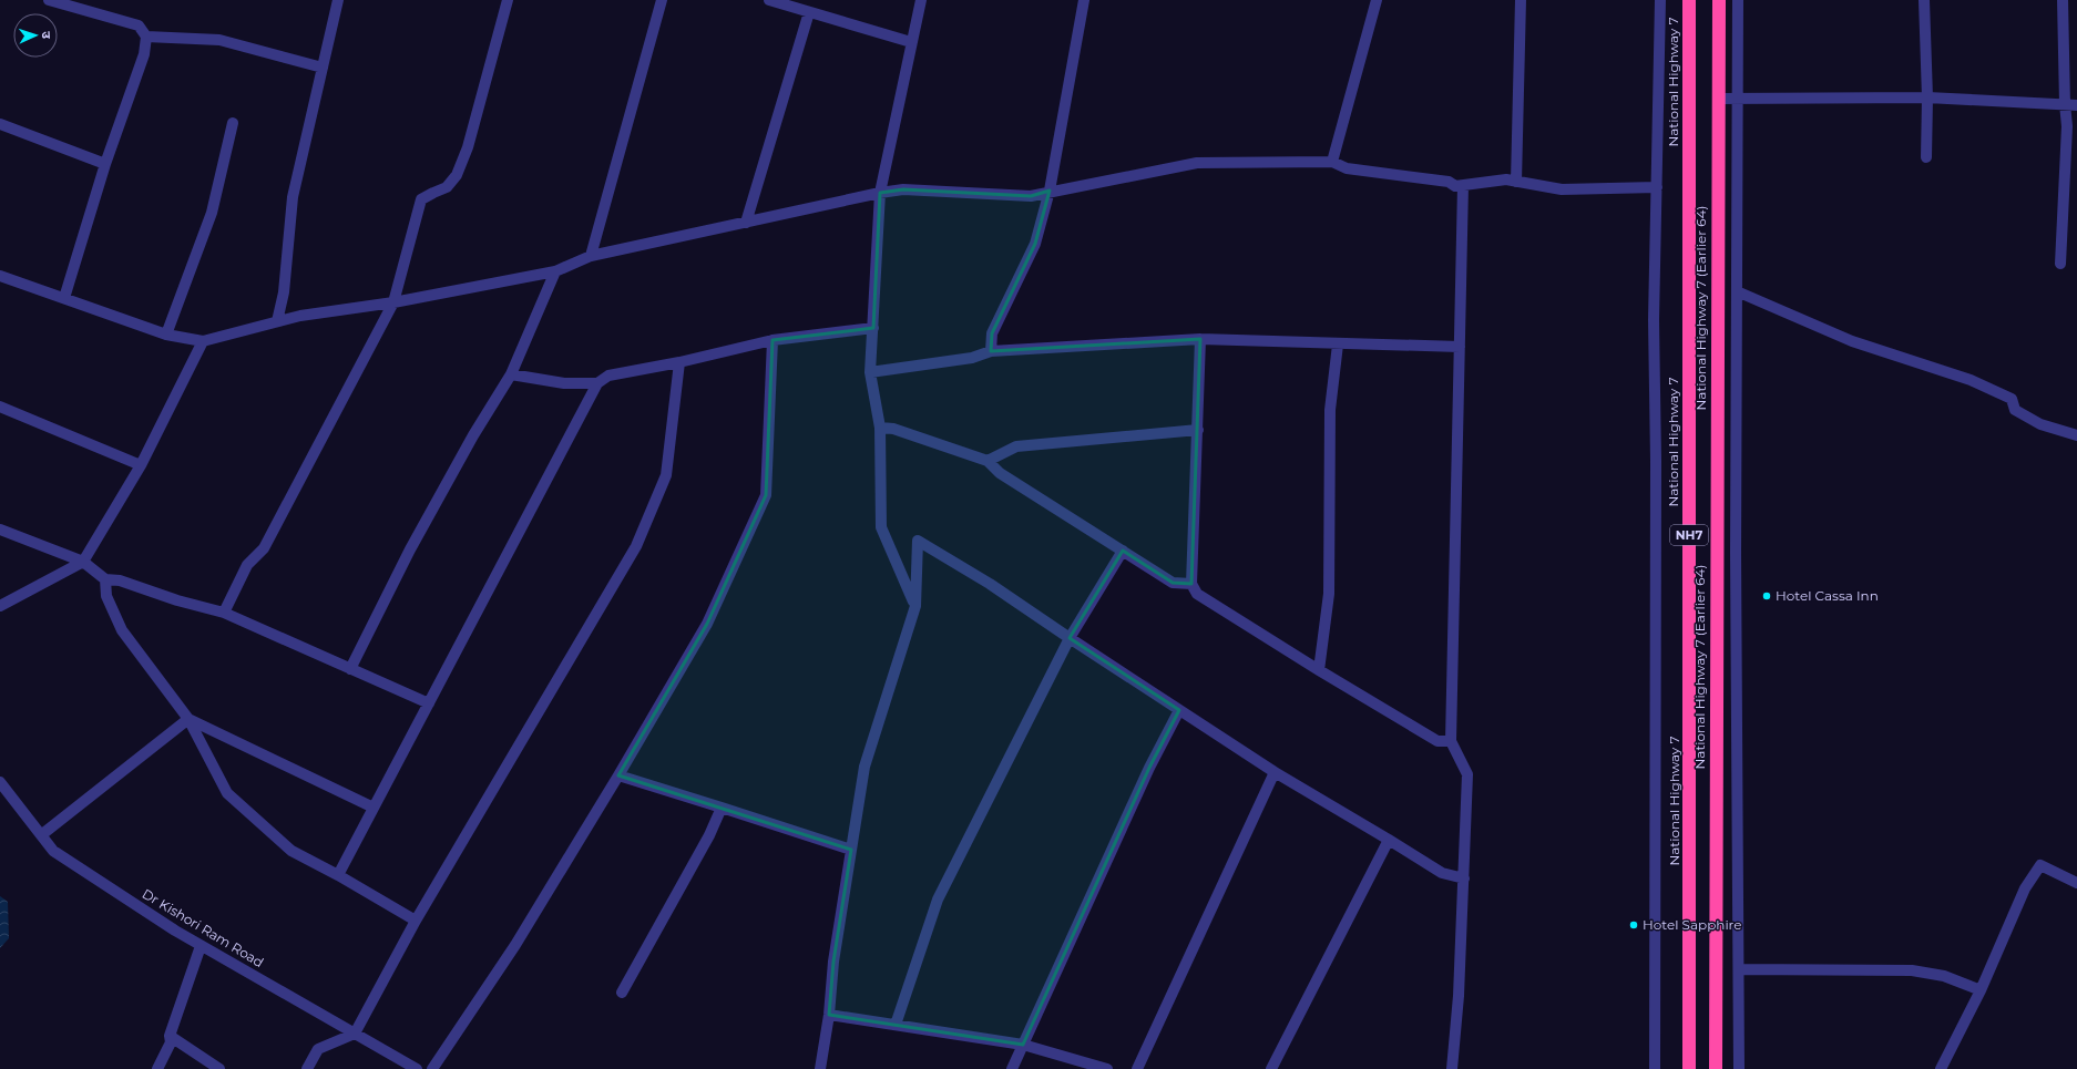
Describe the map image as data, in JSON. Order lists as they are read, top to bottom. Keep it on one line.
{"streets":{"highway":["National Highway 7","National Highway 7 (Earlier 64)","NH7"],"street":["Dr Kishori Ram Road"]},"places":["Hotel Cassa Inn","Hotel Sapphire"],"north":"right"}
